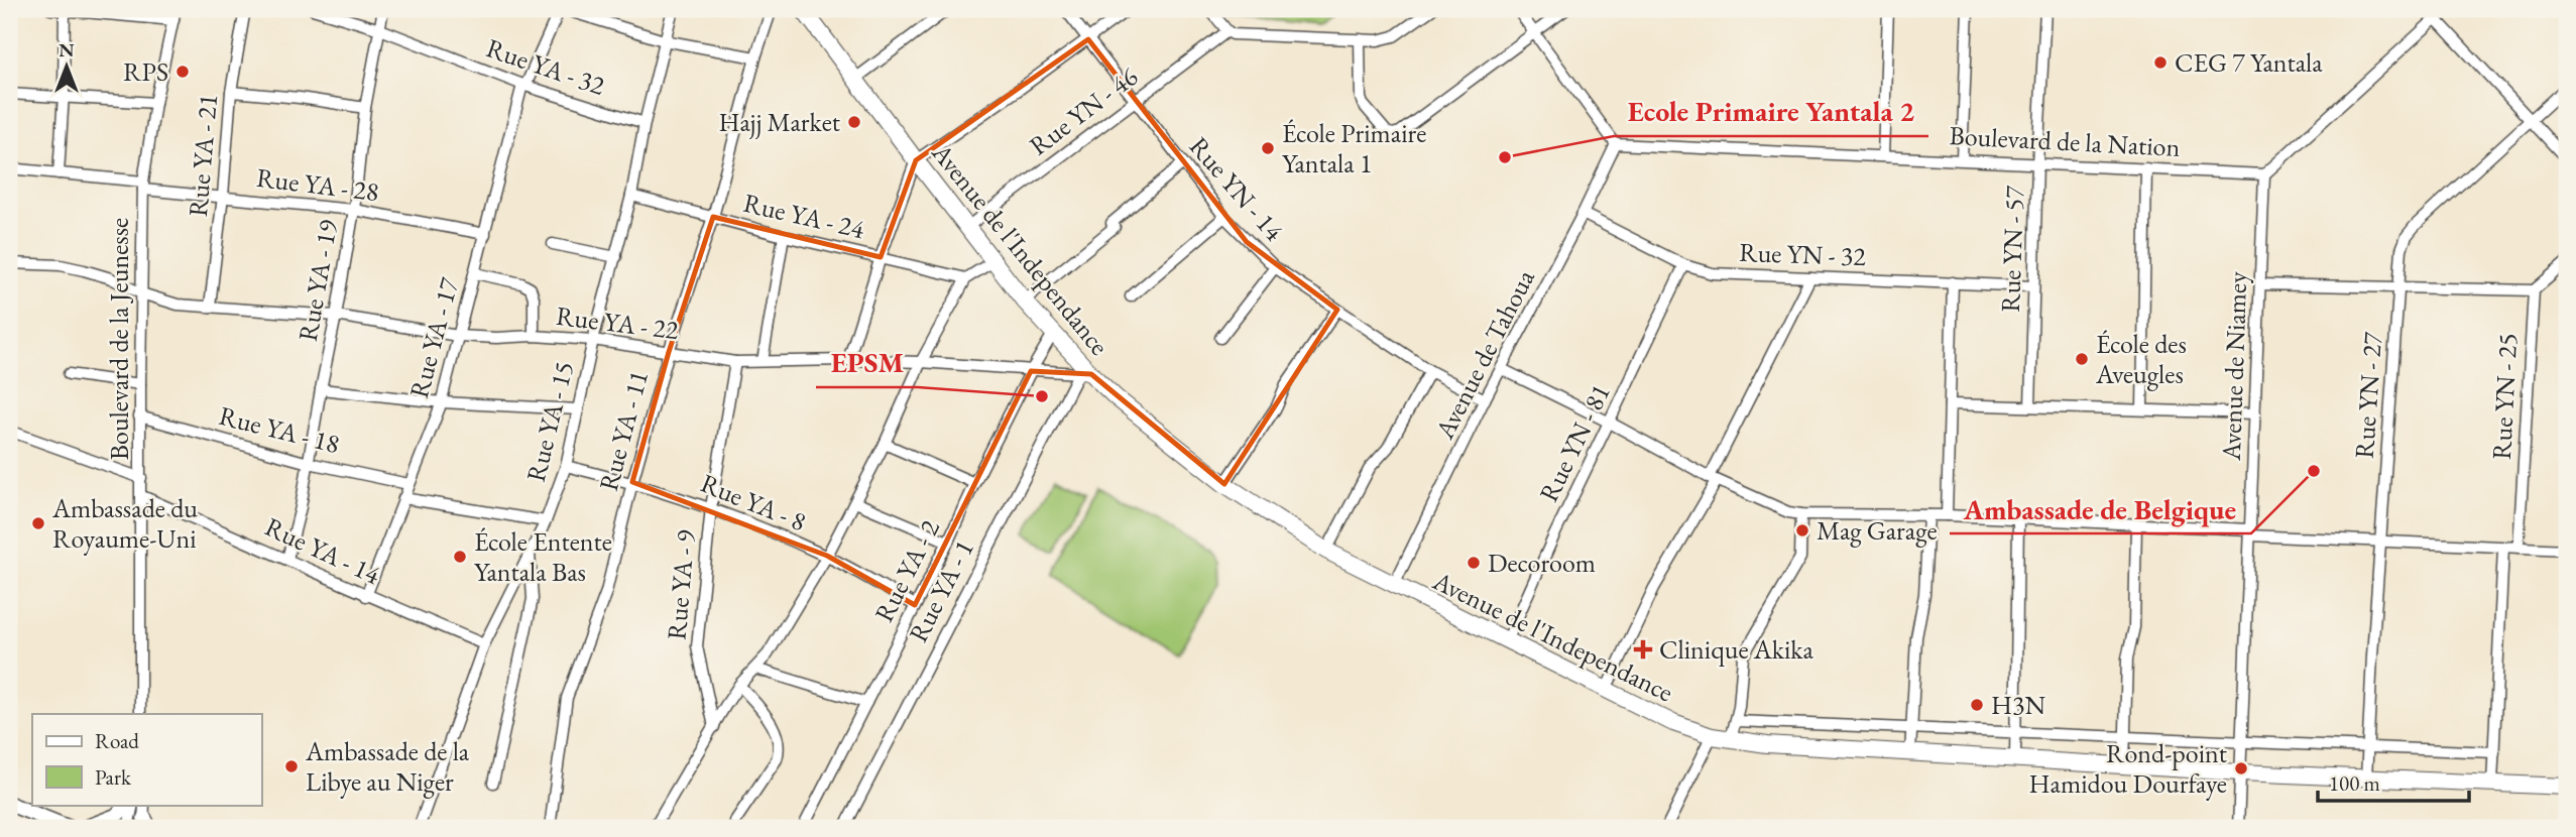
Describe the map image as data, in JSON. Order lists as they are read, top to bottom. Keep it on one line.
{"streets":{"highway":["Avenue de l'Independance"],"street":["Rue YA - 32","Rue YN - 46","Boulevard de la Nation","Rue YA - 21","Rue YA - 28","Rue YN - 14","Rue YA - 24","Rue YN - 57","Rue YN - 32","Rue YA - 19","Rue YA - 22","Rue YA - 17","Boulevard de la Jeunesse","Avenue de Tahoua","Avenue de Niamey","Rue YN - 27","Rue YN - 25","Rue YA - 15","Rue YA - 18","Rue YA - 11","Rue YN - 81","Rue YA - 8","Rue YA - 14","Rue YA - 2","Rue YA - 9","Rue YA - 1"]},"crossings":[["Rue YA - 32","Rue YA - 19"],["Rue YA - 32","Rue YA - 17"],["Rue YA - 32","Rue YA - 15"],["Rue YN - 46","Rue YN - 14"],["Rue YN - 46","Avenue de l'Independance"],["Boulevard de la Nation","Rue YN - 57"],["Boulevard de la Nation","Avenue de Tahoua"],["Boulevard de la Nation","Avenue de Niamey"],["Rue YA - 21","Rue YA - 28"],["Rue YA - 21","Rue YA - 22"],["Rue YA - 28","Rue YA - 19"],["Rue YA - 28","Rue YA - 17"],["Rue YA - 28","Boulevard de la Jeunesse"],["Rue YN - 14","Avenue de Tahoua"],["Rue YA - 24","Rue YA - 15"],["Rue YA - 24","Rue YA - 11"],["Avenue de l'Independance","Rue YA - 22"],["Avenue de l'Independance","Avenue de Tahoua"],["Avenue de l'Independance","Avenue de Niamey"],["Avenue de l'Independance","Rue YN - 27"],["Avenue de l'Independance","Rue YN - 81"],["Avenue de l'Independance","Rue YA - 2"],["Avenue de l'Independance","Rue YA - 1"],["Rue YN - 57","Rue YN - 32"],["Rue YN - 32","Avenue de Tahoua"],["Rue YN - 32","Rue YN - 81"],["Rue YA - 19","Rue YA - 22"],["Rue YA - 19","Rue YA - 18"],["Rue YA - 19","Rue YA - 14"],["Rue YA - 22","Rue YA - 17"],["Rue YA - 22","Boulevard de la Jeunesse"],["Rue YA - 22","Rue YA - 15"],["Rue YA - 22","Rue YA - 11"],["Rue YA - 22","Rue YA - 2"],["Rue YA - 22","Rue YA - 9"],["Rue YA - 22","Rue YA - 1"],["Rue YA - 17","Rue YA - 18"],["Rue YA - 17","Rue YA - 14"],["Boulevard de la Jeunesse","Rue YA - 18"],["Boulevard de la Jeunesse","Rue YA - 14"],["Rue YA - 15","Rue YA - 8"],["Rue YA - 15","Rue YA - 14"],["Rue YA - 11","Rue YA - 8"],["Rue YA - 8","Rue YA - 2"],["Rue YA - 8","Rue YA - 9"]],"places":{"other":["CEG 7 Yantala","RPS","Hajj Market","École Primaire Yantala 1","Ecole Primaire Yantala 2","École des Aveugles","EPSM","Ambassade de Belgique","Ambassade du Royaume-Uni","Mag Garage","École Entente Yantala Bas","Decoroom","H3N","Ambassade de la Libye au Niger","Rond-point Hamidou Dourfaye"],"health":["Clinique Akika"]},"legend":["Road","Park"],"scale_bar":"100 m","north":"top"}
